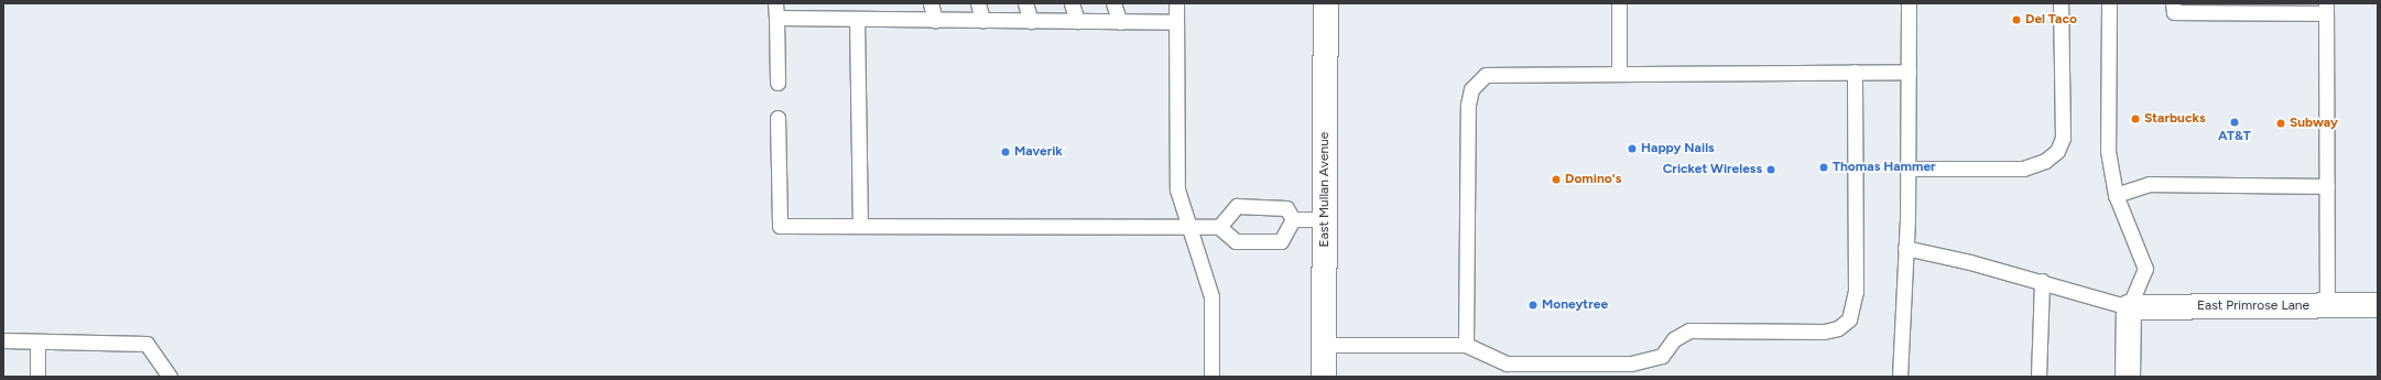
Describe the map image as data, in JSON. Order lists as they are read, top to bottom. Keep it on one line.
{"streets":{"main road":["East Mullan Avenue","East Primrose Lane"]},"places":["Del Taco","Starbucks","AT&T","Subway","Happy Nails","Maverik","Thomas Hammer","Cricket Wireless","Domino's","Moneytree"]}
